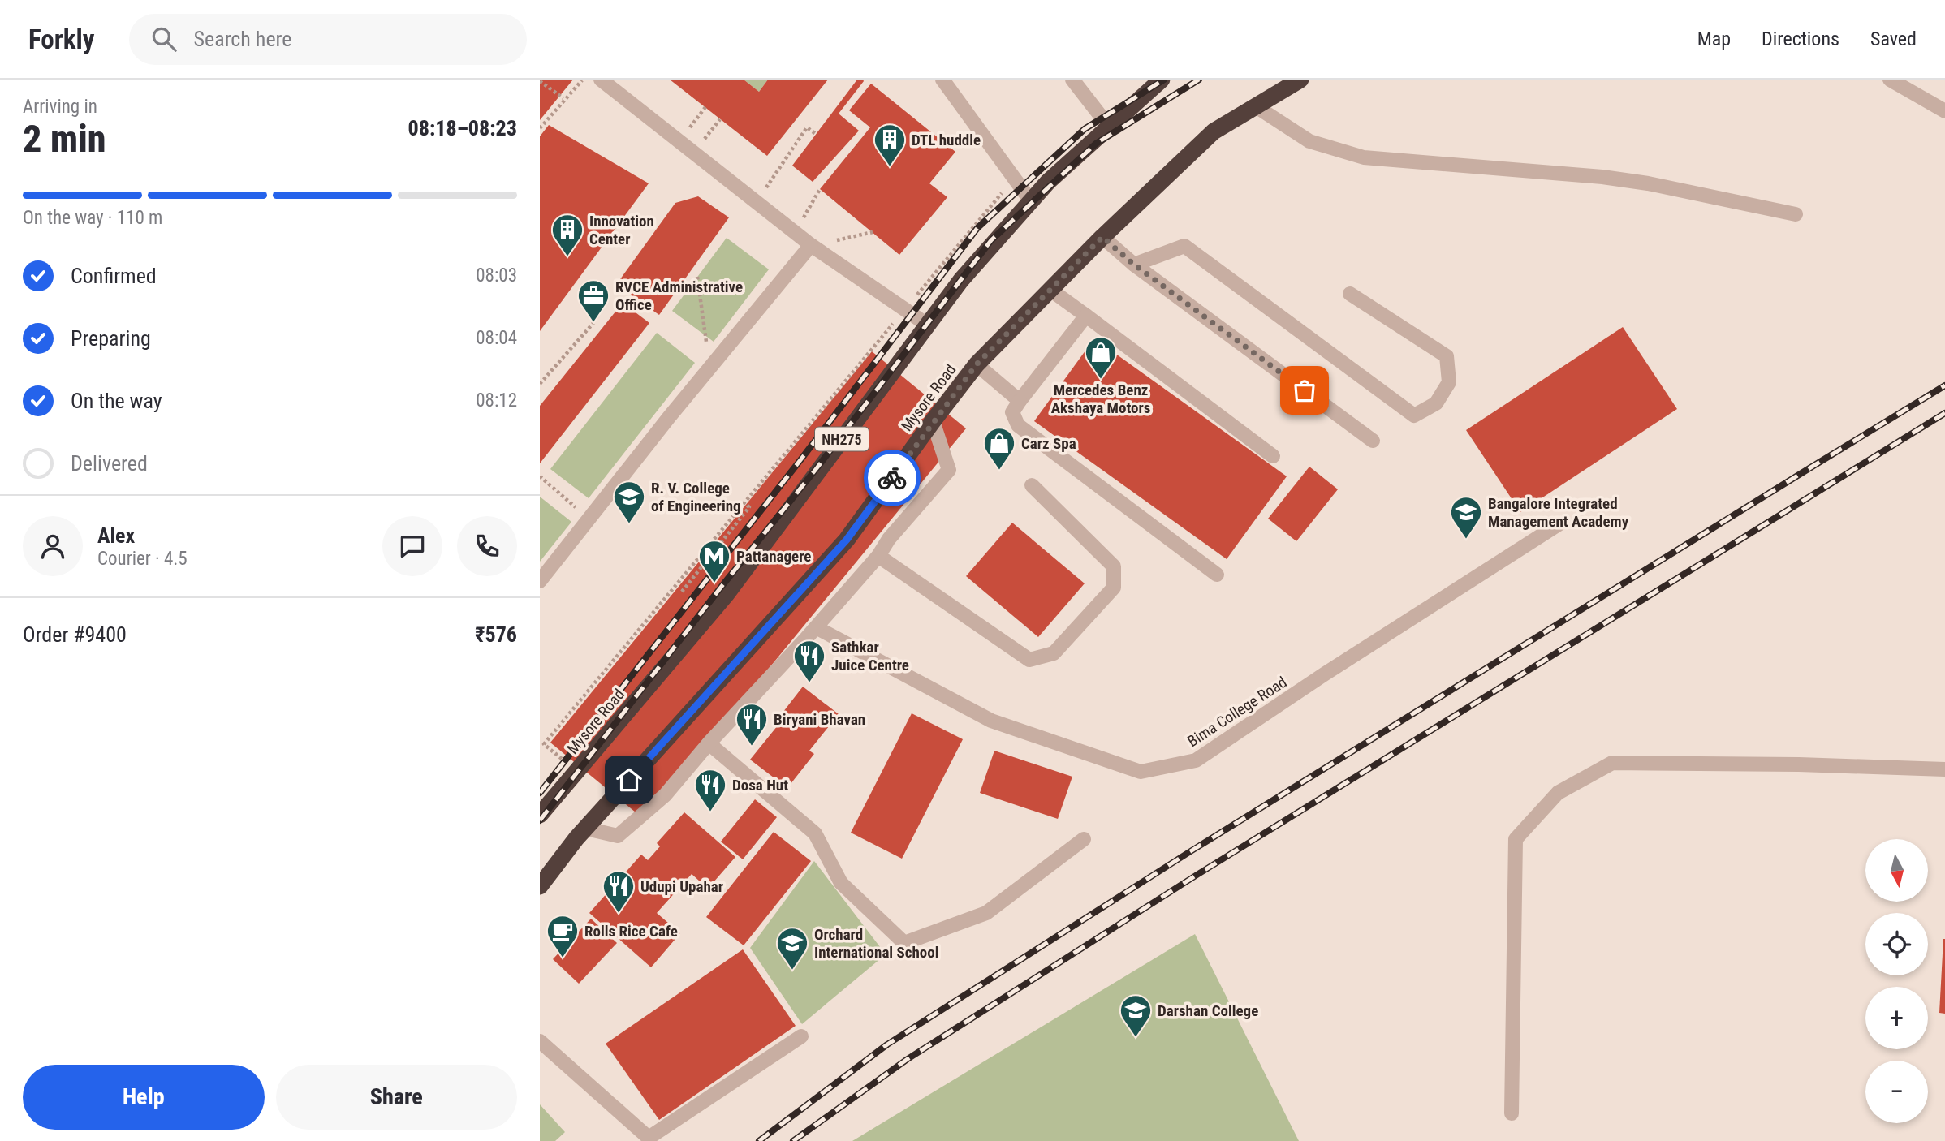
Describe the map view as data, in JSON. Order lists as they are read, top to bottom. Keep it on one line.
{"streets":{"highway":["Mysore Road","NH275"],"street":["Bima College Road"]},"places":{"building":["DTL huddle","Innovation Center"],"office":["RVCE Administrative Office"],"shop":["Mercedes Benz Akshaya Motors","Carz Spa"],"school or university":["R. V. College of Engineering","Bangalore Integrated Management Academy","Orchard International School","Darshan College"],"metro station":["Pattanagere"],"restaurant":["Sathkar Juice Centre","Biryani Bhavan","Dosa Hut","Udupi Upahar"],"cafe":["Rolls Rice Cafe"]},"north":"bottom","page":{"header":"Forkly","search":"Search here","nav":["Map","Directions","Saved"],"heading":["2 min","Arriving in","08:18–08:23"],"panel":["Alex","Courier · 4.5","Order #9400","₹576"],"bar":"On the way · 110 m","list":[["Confirmed","08:03"],["Preparing","08:04"],["On the way","08:12"],"Delivered"],"map_buttons":["+","−"],"buttons":["Help","Share"]}}
